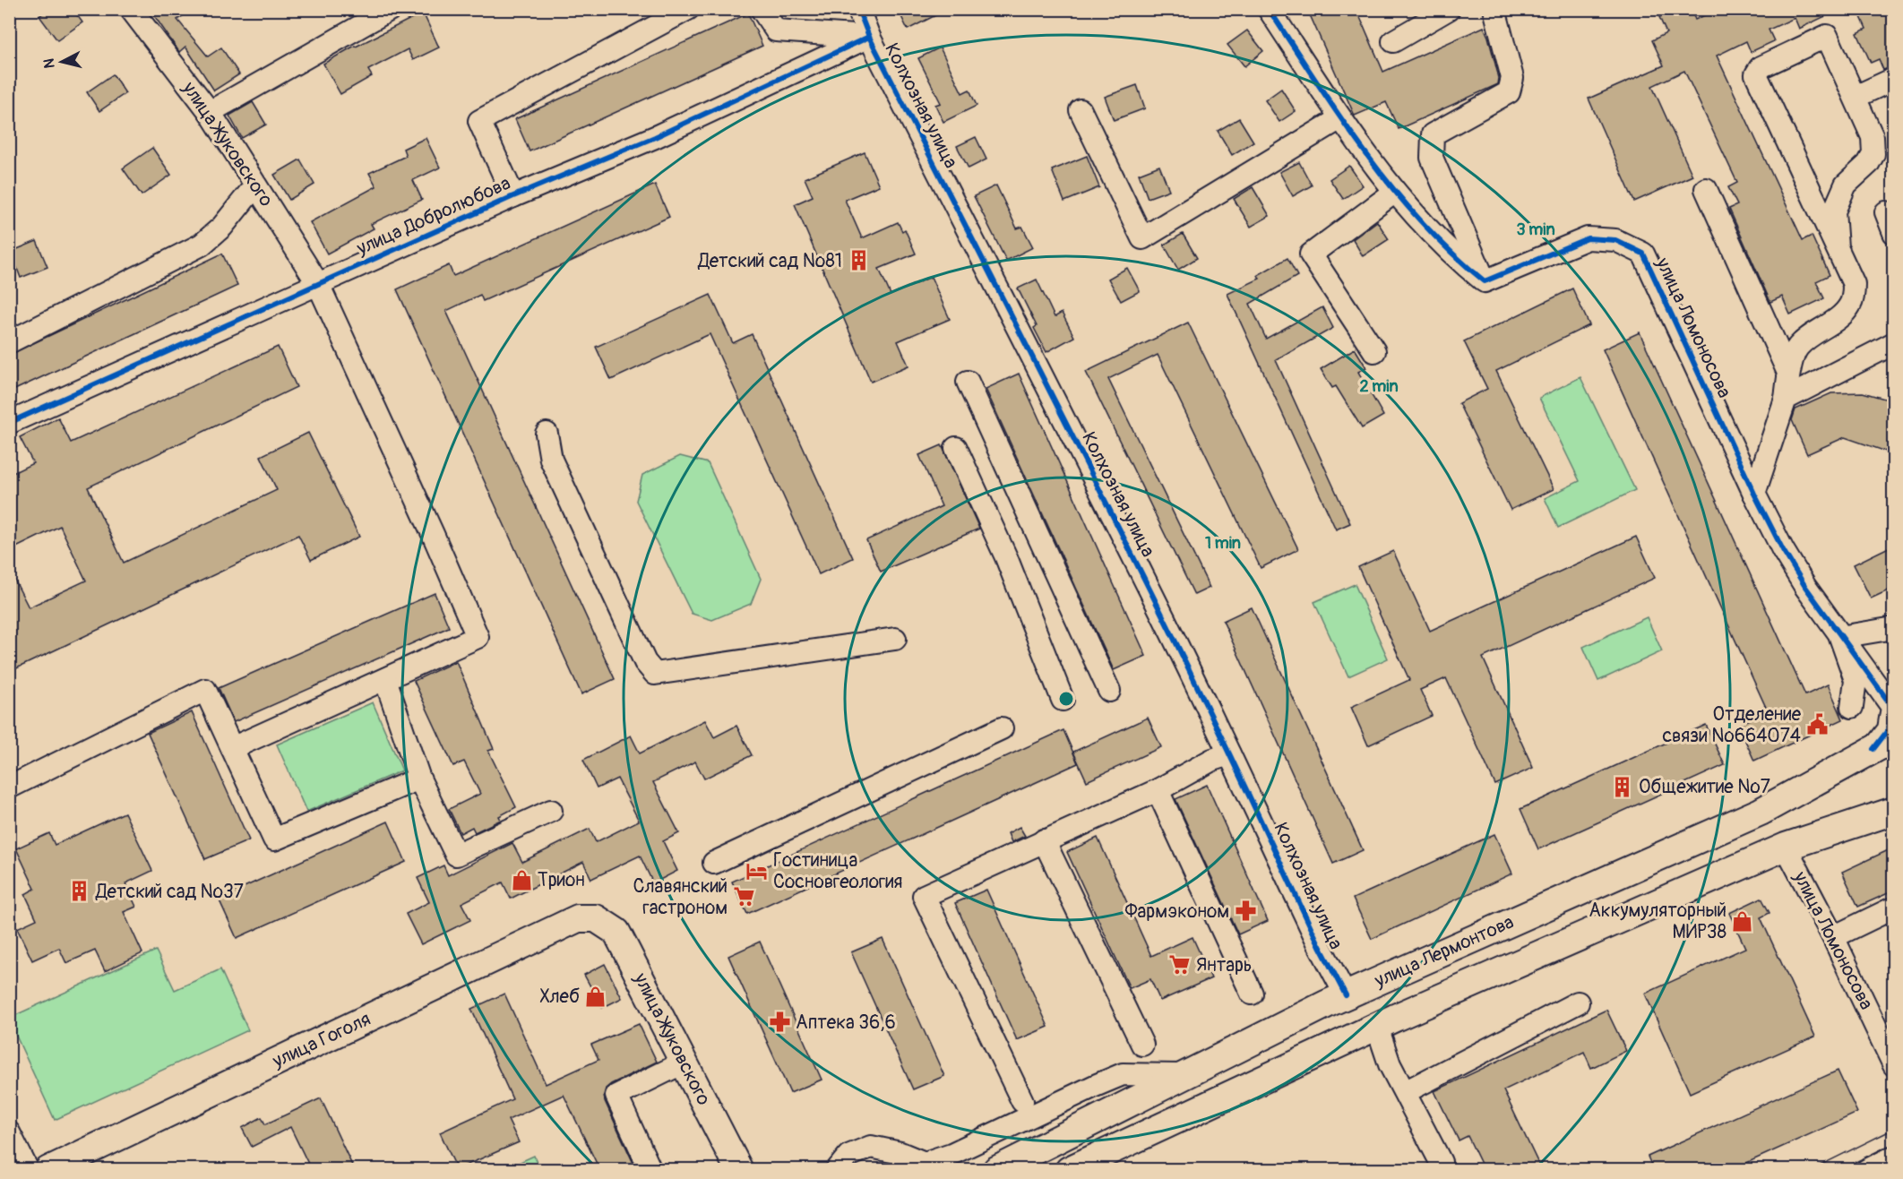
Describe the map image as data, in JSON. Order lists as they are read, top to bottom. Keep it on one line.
{"streets":{"main road":["улица Жуковского","улица Лермонтова","улица Гоголя"],"street":["Колхозная улица","улица Добролюбова","улица Ломоносова"]},"crossings":[["Колхозная улица","улица Добролюбова"],["Колхозная улица","улица Лермонтова"],["улица Жуковского","улица Добролюбова"],["улица Жуковского","улица Гоголя"],["улица Ломоносова","улица Лермонтова"]],"places":{"building":["Детский сад №81","Общежитие №7","Детский сад №37"],"public building":["Отделение связи №664074"],"hotel":["Гостиница Сосновгеология"],"shop":["Трион","Аккумуляторный МИР38","Хлеб"],"supermarket":["Славянский гастроном","Янтарь"],"pharmacy":["Фармэконом","Аптека 36,6"]},"north":"left","rings":["3 min","2 min","1 min"]}
